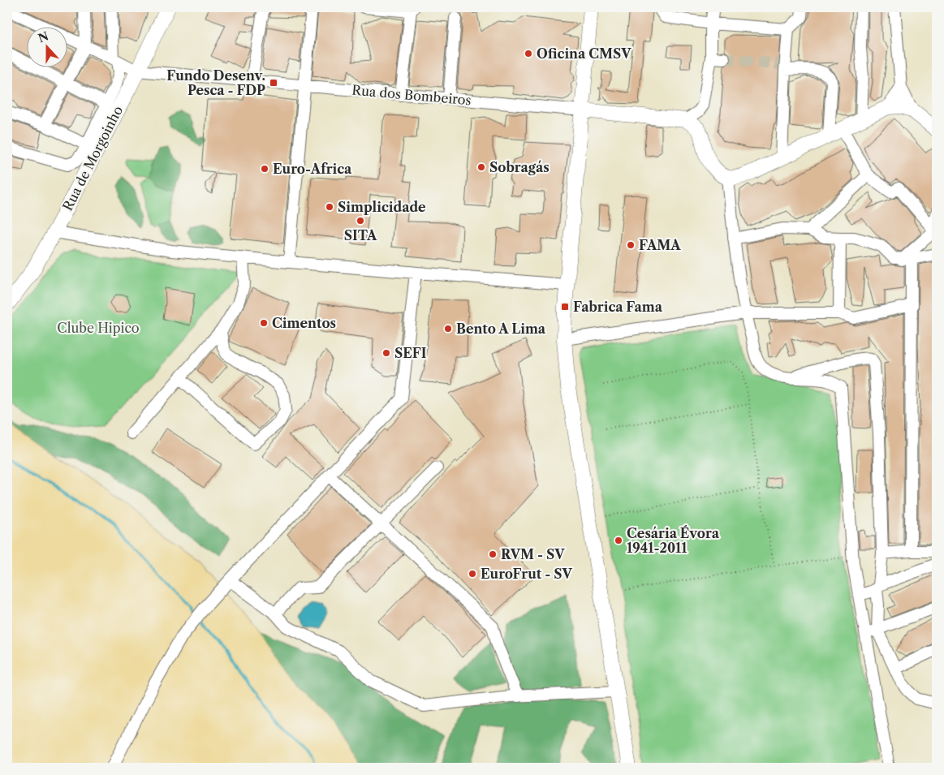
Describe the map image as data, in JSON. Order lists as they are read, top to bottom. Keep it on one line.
{"streets":{"main road":["Rua dos Bombeiros","Rua de Morgoinho"]},"crossings":[["Rua dos Bombeiros","Rua de Morgoinho"]],"parks":["Clube Hipico"],"places":{"other":["Oficina CMSV","Sobragás","Euro-Africa","Simplicidade","SITA","FAMA","Cimentos","Bento A Lima","SEFI","Cesária Évora 1941-2011","RVM - SV","EuroFrut - SV"],"transit":["Fundo Desenv. Pesca - FDP","Fabrica Fama"]},"north":"top"}
